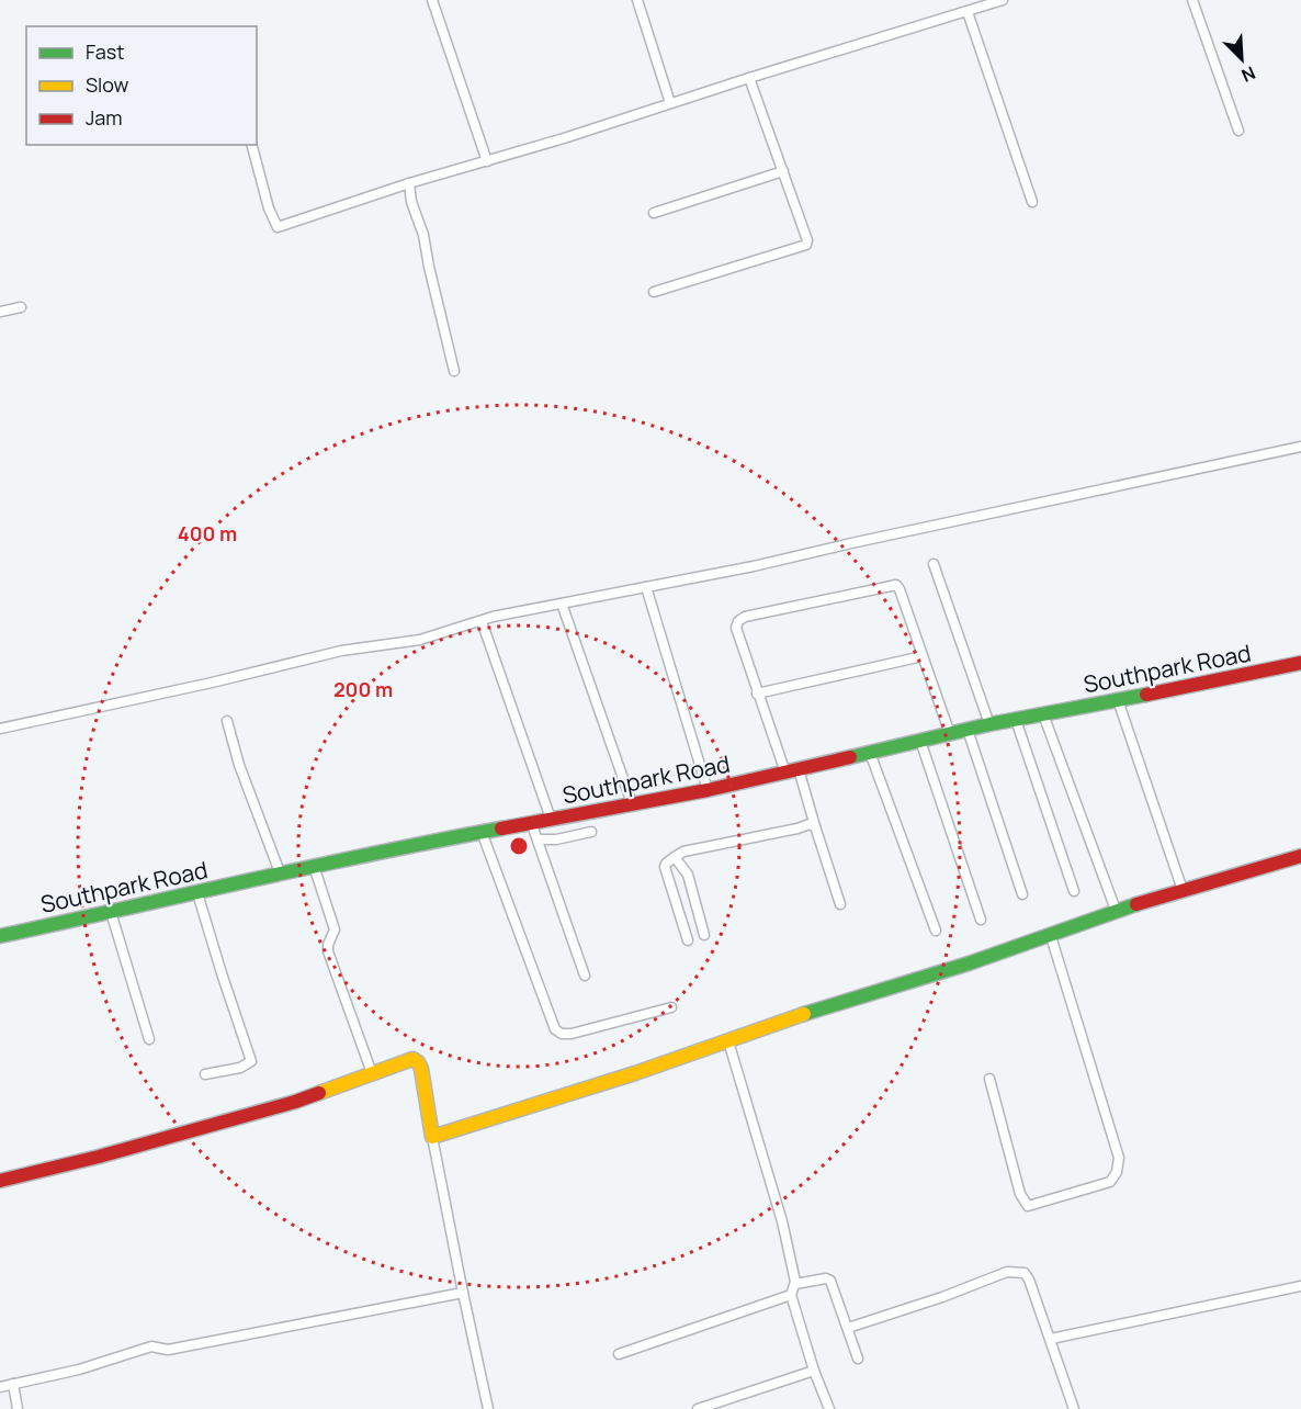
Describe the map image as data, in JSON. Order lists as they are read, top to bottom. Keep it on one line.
{"streets":{"street":["Southpark Road"]},"legend":["Fast","Slow","Jam"],"north":"bottom right","rings":["400 m","200 m"]}
